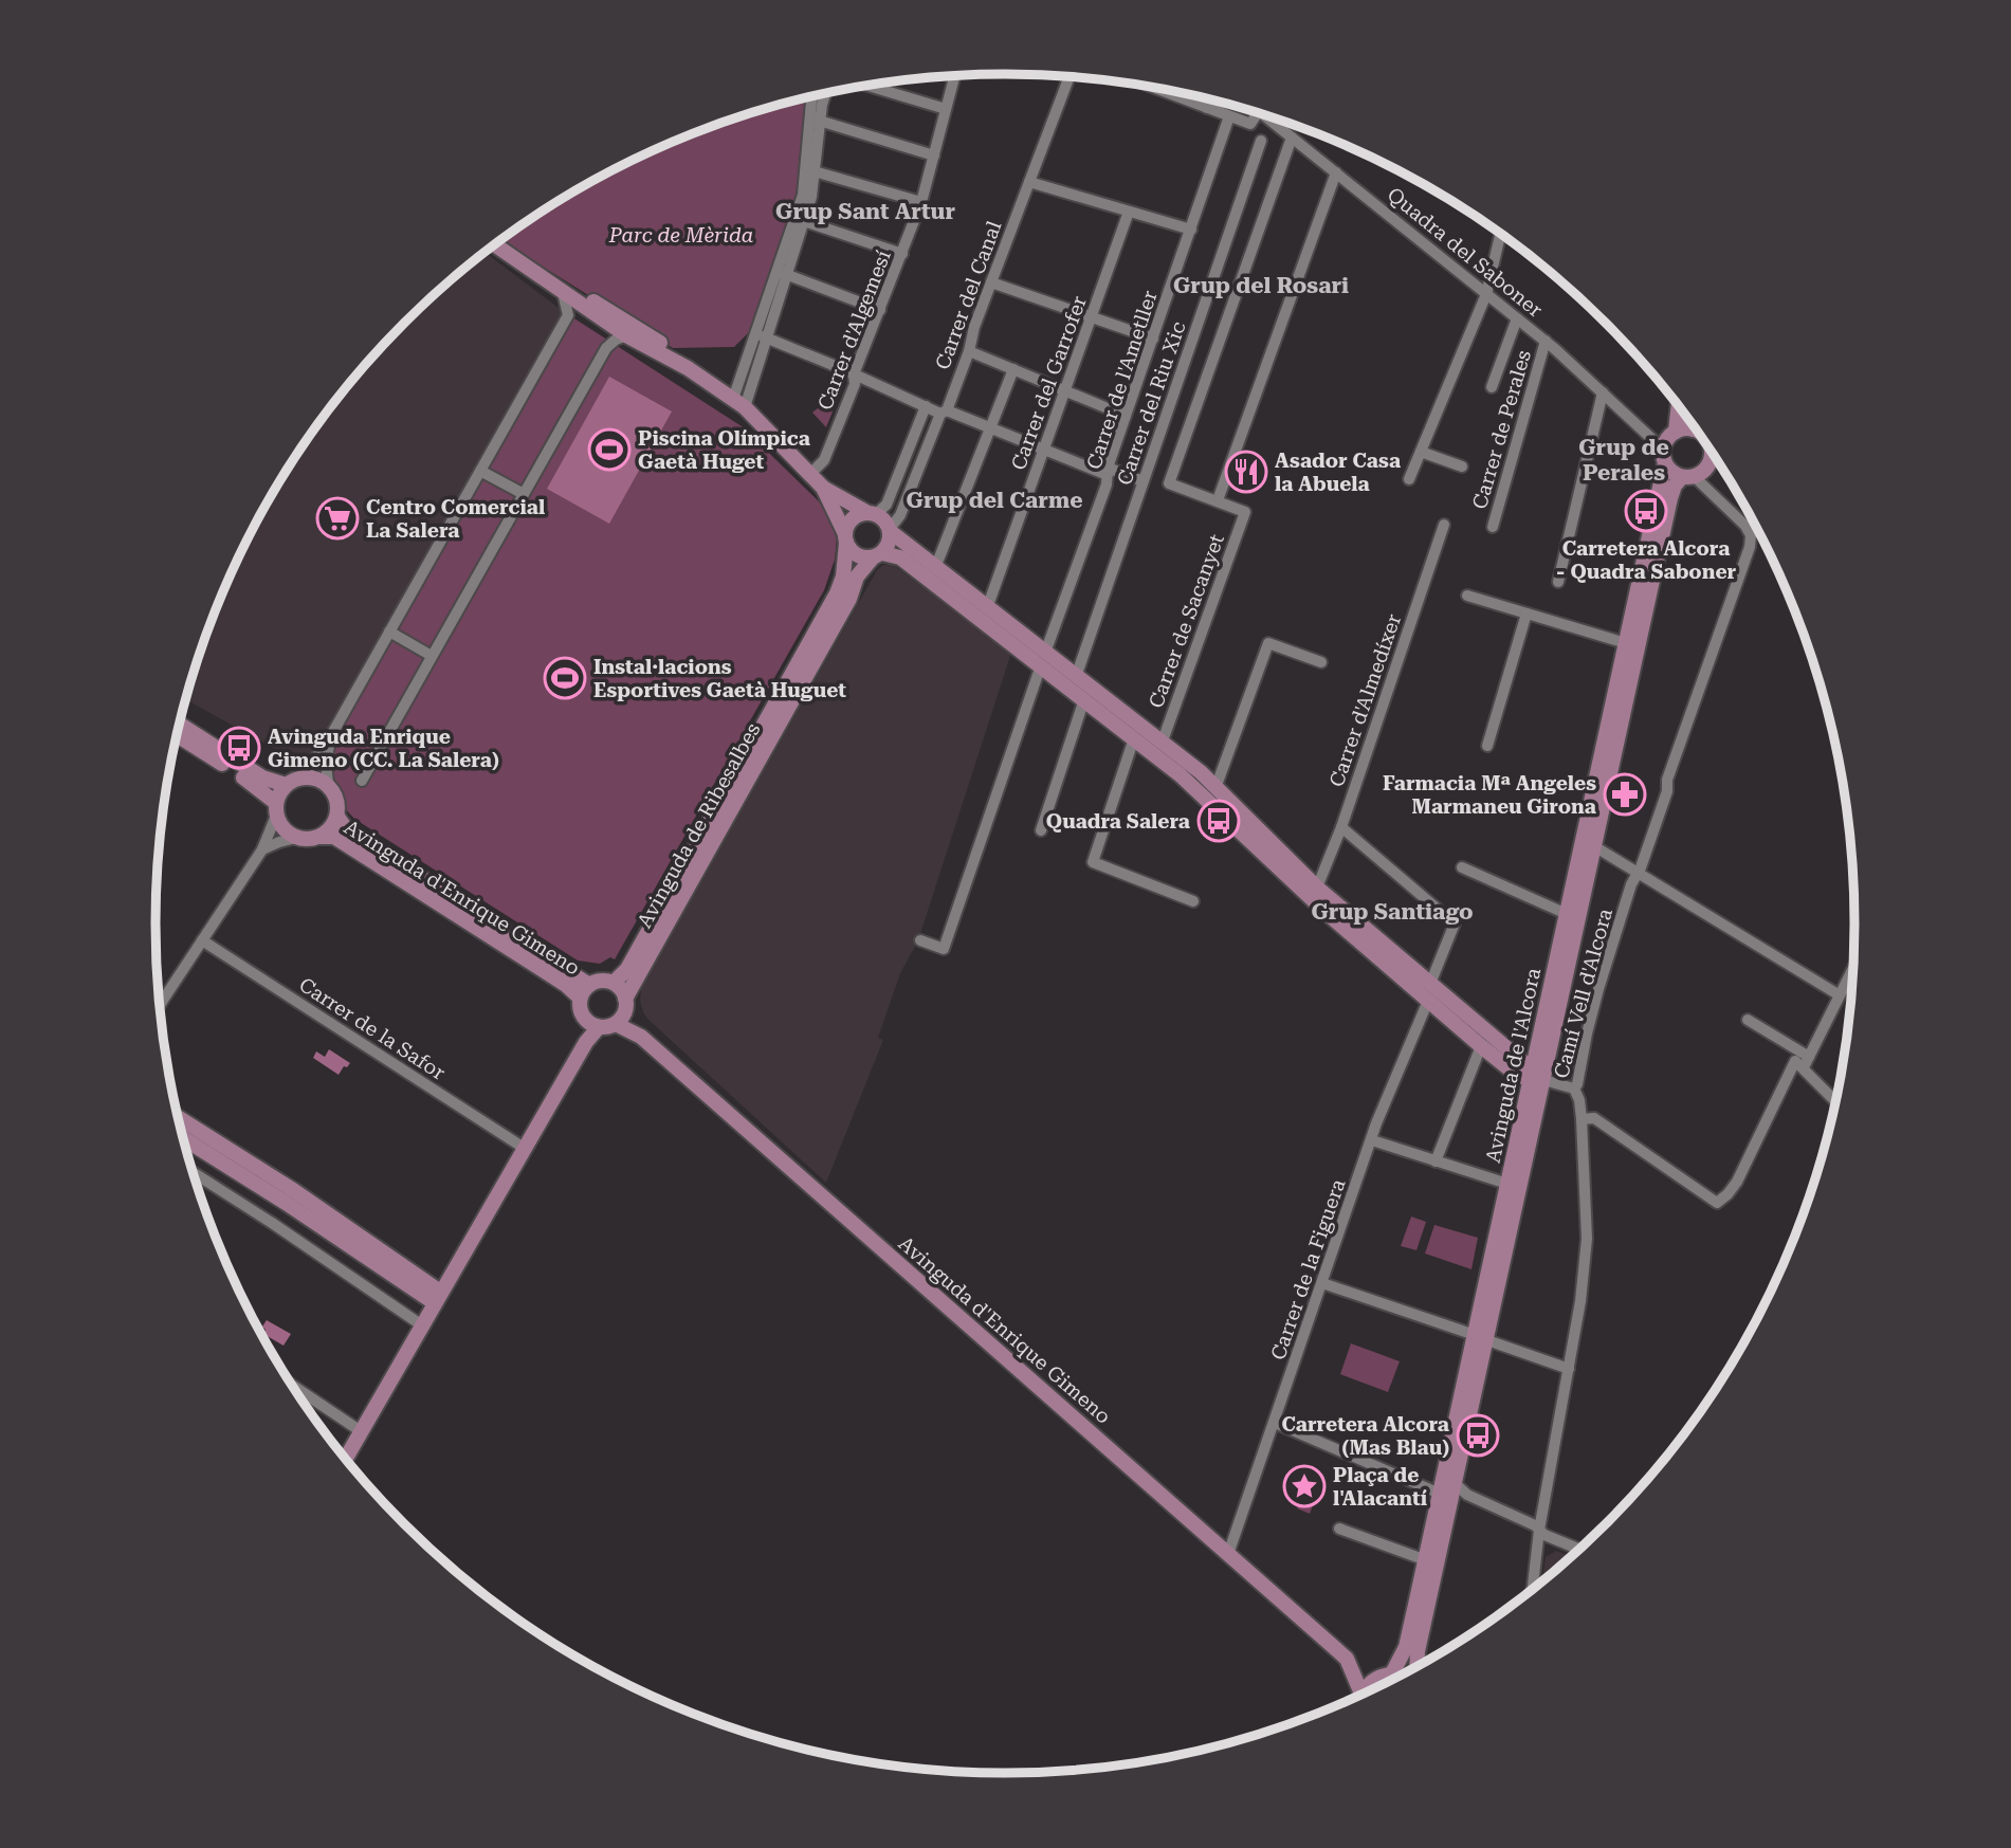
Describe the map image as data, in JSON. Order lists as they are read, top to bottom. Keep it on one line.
{"streets":{"main road":["Avinguda de Ribesalbes","Avinguda d'Enrique Gimeno","Avinguda de l'Alcora"],"street":["Quadra del Saboner","Carrer del Canal","Carrer d'Algemesí","Carrer de l'Ametller","Carrer del Garrofer","Carrer del Riu Xic","Carrer de Perales","Carrer de Sacanyet","Carrer d'Almedíxer","Camí Vell d'Alcora","Carrer de la Safor","Carrer de la Figuera"]},"crossings":[["Quadra del Saboner","Carrer de Perales"],["Quadra del Saboner","Avinguda de l'Alcora"],["Carrer del Canal","Avinguda de Ribesalbes"],["Avinguda de Ribesalbes","Avinguda d'Enrique Gimeno"],["Avinguda d'Enrique Gimeno","Avinguda de l'Alcora"],["Avinguda d'Enrique Gimeno","Carrer de la Figuera"],["Camí Vell d'Alcora","Avinguda de l'Alcora"]],"districts":["Grup Sant Artur","Grup del Rosari","Grup de Perales","Grup del Carme","Grup Santiago"],"parks":["Parc de Mèrida"],"places":{"sports":["Piscina Olímpica Gaetà Huget","Instal·lacions Esportives Gaetà Huguet"],"restaurant":["Asador Casa la Abuela"],"bus stop":["Carretera Alcora - Quadra Saboner","Avinguda Enrique Gimeno (CC. La Salera)","Quadra Salera","Carretera Alcora (Mas Blau)"],"supermarket":["Centro Comercial La Salera"],"pharmacy":["Farmacia Mª Angeles Marmaneu Girona"],"place":["Plaça de l'Alacantí"]}}
